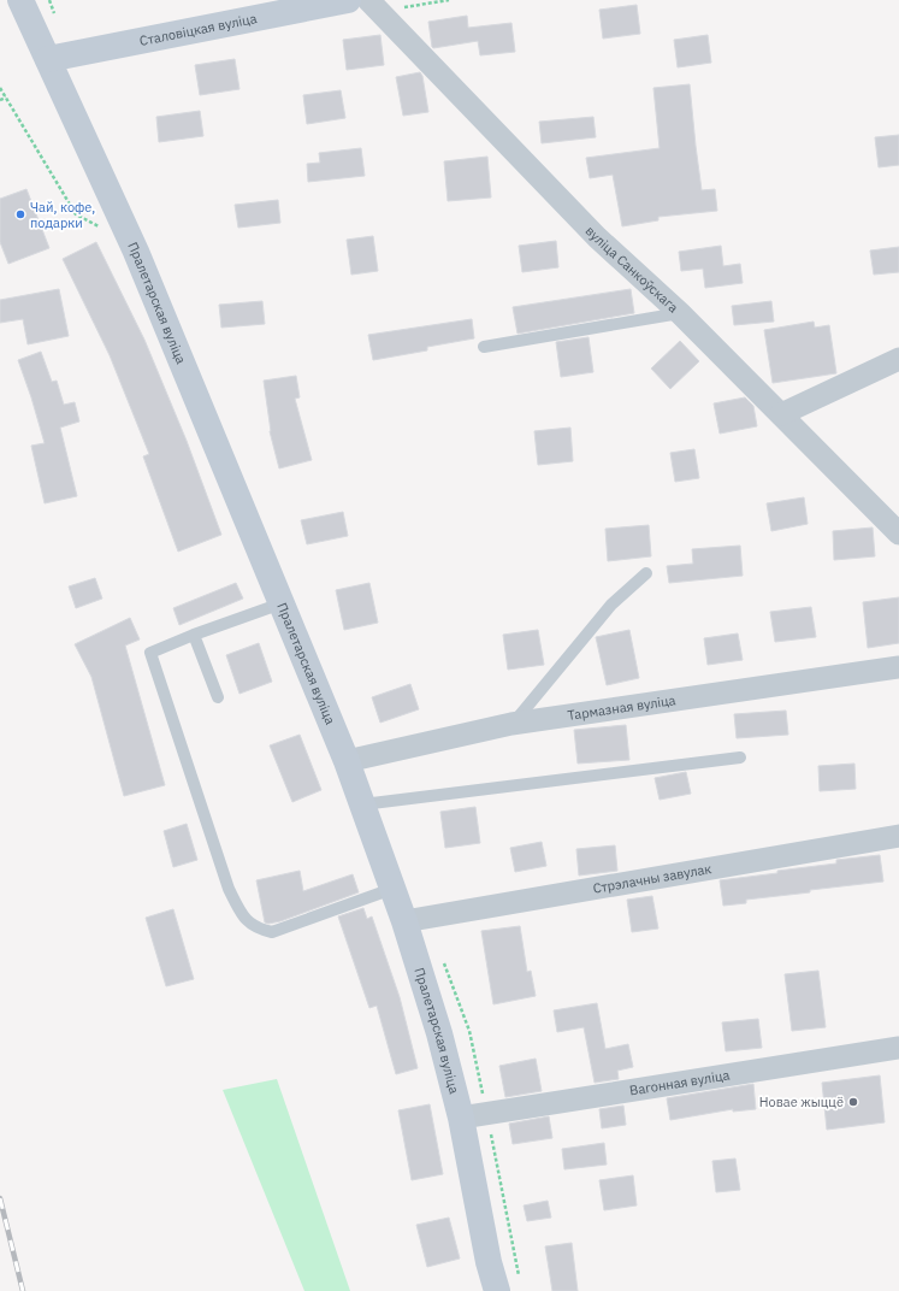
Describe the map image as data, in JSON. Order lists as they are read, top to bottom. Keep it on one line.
{"streets":{"main road":["Сталовіцкая вуліца","Пралетарская вуліца"],"street":["вуліца Санкоўскага","Тармазная вуліца","Стрэлачны завулак","Вагонная вуліца"]},"crossings":[["Сталовіцкая вуліца","Пралетарская вуліца"],["Пралетарская вуліца","Тармазная вуліца"],["Пралетарская вуліца","Стрэлачны завулак"],["Пралетарская вуліца","Вагонная вуліца"]],"places":["Чай, кофе, подарки","Новае жыццё"]}
